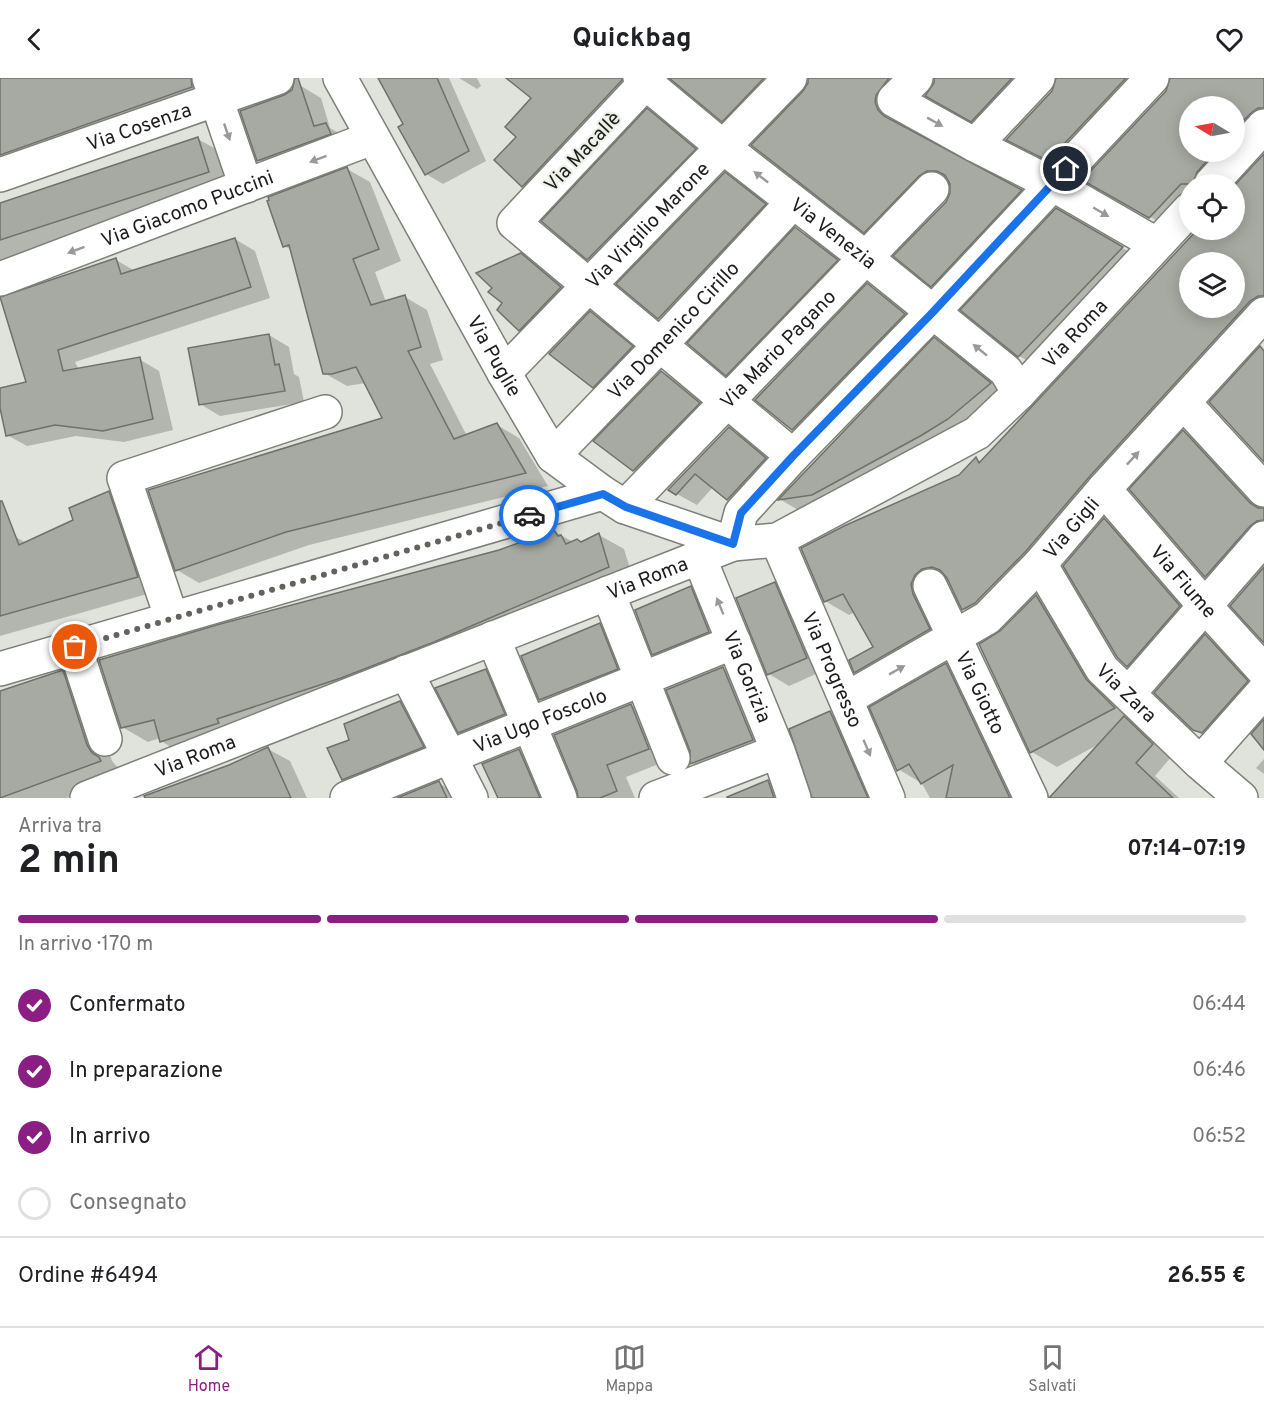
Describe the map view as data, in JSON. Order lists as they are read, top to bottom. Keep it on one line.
{"streets":{"street":["Via Cosenza","Via Macallè","Via Giacomo Puccini","Via Virgilio Marone","Via Venezia","Via Domenico Cirillo","Via Roma","Via Mario Pagano","Via Puglie","Via Gigli","Via Fiume","Via Progresso","Via Gorizia","Via Zara","Via Giotto","Via Ugo Foscolo"]},"crossings":[["Via Macallè","Via Virgilio Marone"],["Via Macallè","Via Venezia"],["Via Giacomo Puccini","Via Puglie"],["Via Virgilio Marone","Via Venezia"],["Via Virgilio Marone","Via Puglie"],["Via Venezia","Via Domenico Cirillo"],["Via Venezia","Via Roma"],["Via Venezia","Via Mario Pagano"],["Via Domenico Cirillo","Via Puglie"],["Via Roma","Via Puglie"],["Via Roma","Via Progresso"],["Via Roma","Via Gorizia"],["Via Mario Pagano","Via Puglie"],["Via Gigli","Via Fiume"],["Via Gigli","Via Progresso"],["Via Gigli","Via Zara"],["Via Gigli","Via Giotto"],["Via Gorizia","Via Ugo Foscolo"]],"one_way":["Via Giacomo Puccini","Via Progresso"],"north":"left","page":{"header":"Quickbag","heading":["2 min","Arriva tra","07:14–07:19"],"panel":["Ordine #6494","26.55 €"],"bar":"In arrivo · 170 m","list":[["Confermato","06:44"],["In preparazione","06:46"],["In arrivo","06:52"],"Consegnato"],"tabs":["Home","Mappa","Salvati"]}}
